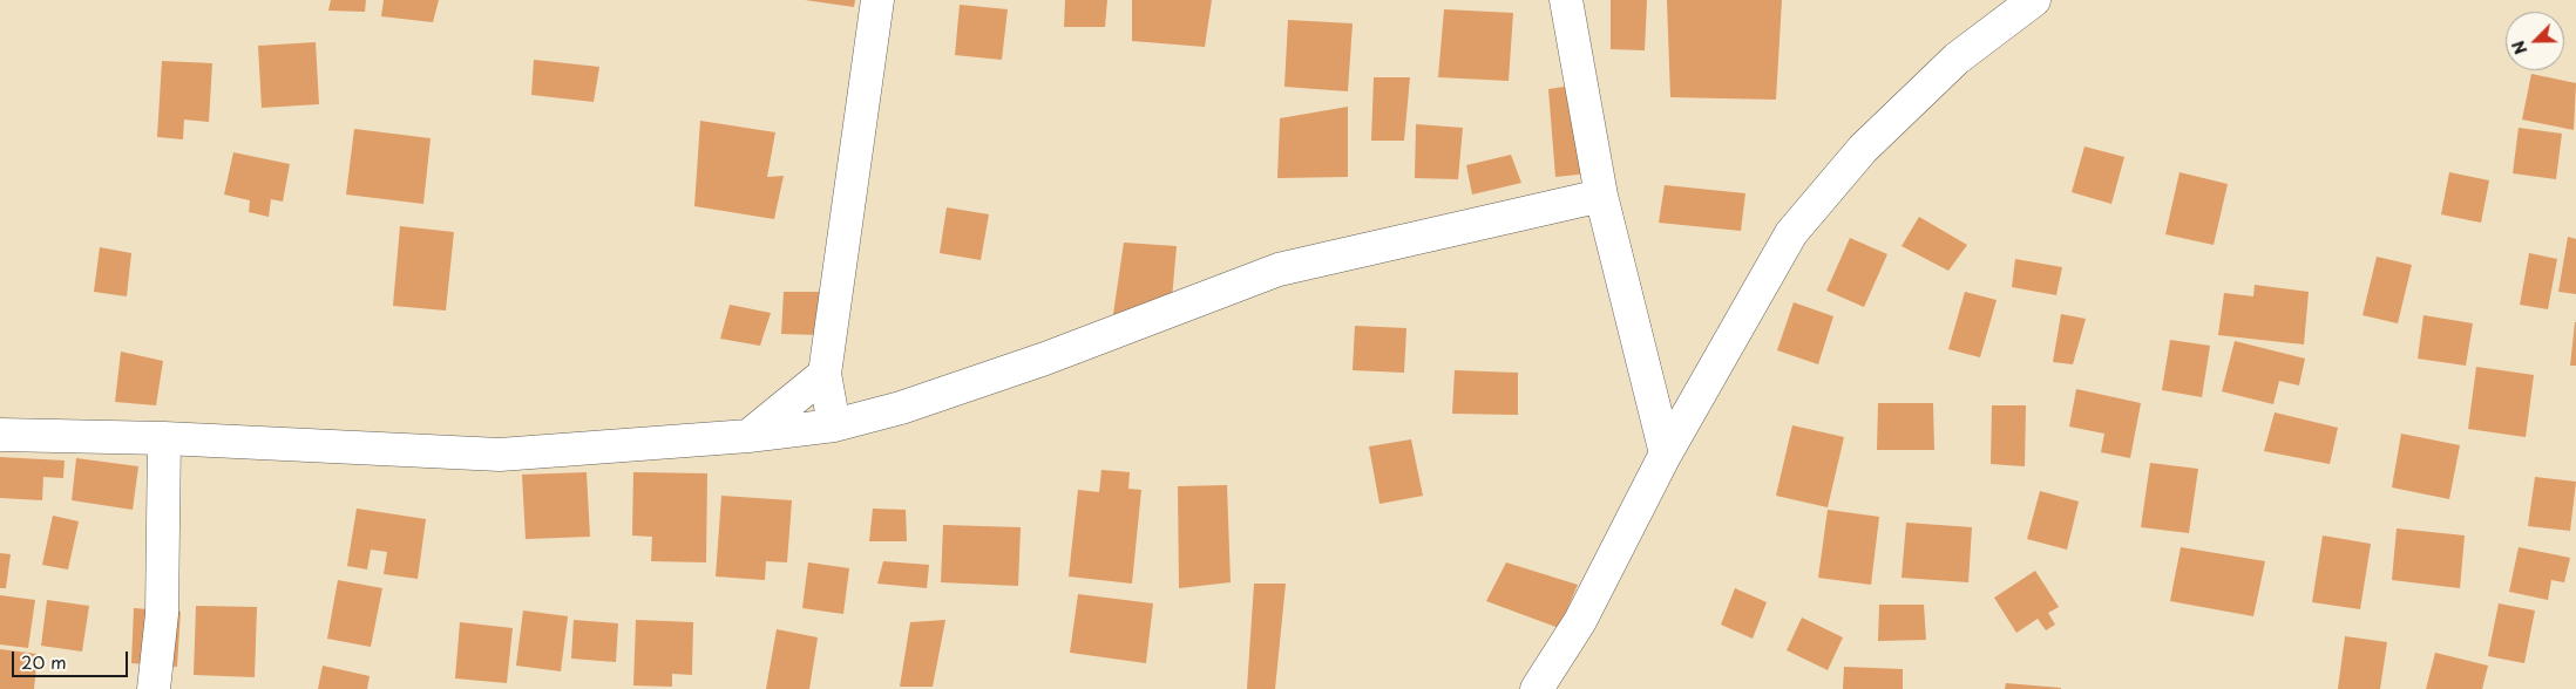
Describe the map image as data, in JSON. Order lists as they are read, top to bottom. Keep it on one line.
{"scale_bar":"20 m","north":"bottom left"}
